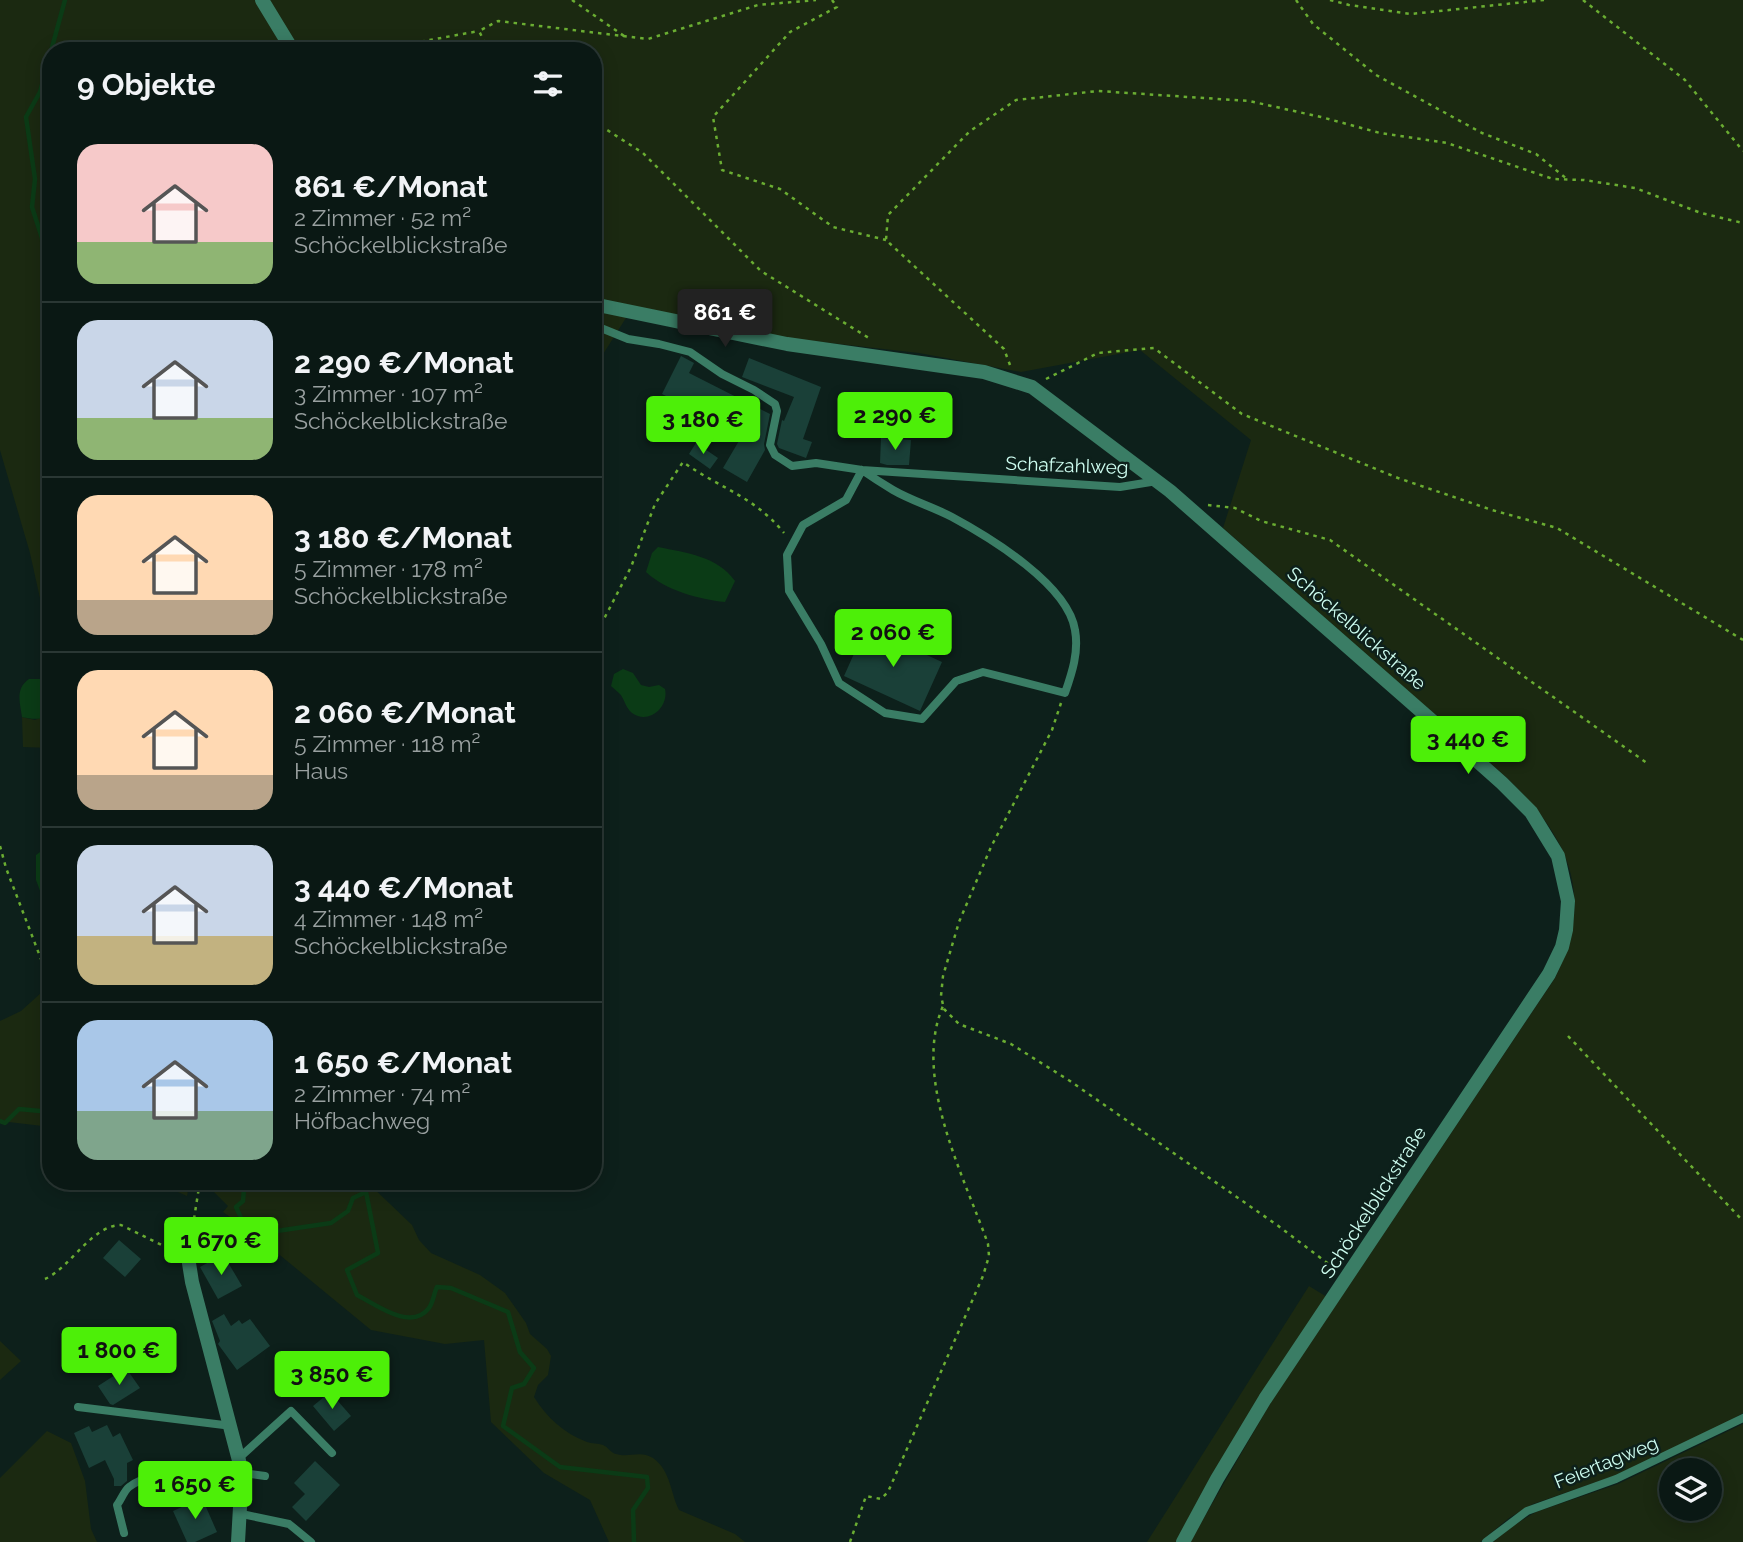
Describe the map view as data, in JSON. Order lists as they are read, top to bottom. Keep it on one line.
{"streets":{"street":["Schöckelblickstraße"],"lane":["Schafzahlweg","Feiertagweg"]},"crossings":[["Schafzahlweg","Schöckelblickstraße"]],"page":{"heading":"9 Objekte","list":[{"name":"861 €/Monat","note":"2 Zimmer · 52 m² · Schöckelblickstraße"},{"name":"2 290 €/Monat","note":"3 Zimmer · 107 m² · Schöckelblickstraße"},{"name":"3 180 €/Monat","note":"5 Zimmer · 178 m² · Schöckelblickstraße"},{"name":"2 060 €/Monat","note":"5 Zimmer · 118 m² · Haus"},{"name":"3 440 €/Monat","note":"4 Zimmer · 148 m² · Schöckelblickstraße"},{"name":"1 650 €/Monat","note":"2 Zimmer · 74 m² · Höfbachweg"}],"price":["861 €","2 290 €","3 180 €","2 060 €","3 440 €","1 670 €","1 800 €","3 850 €","1 650 €"]}}
